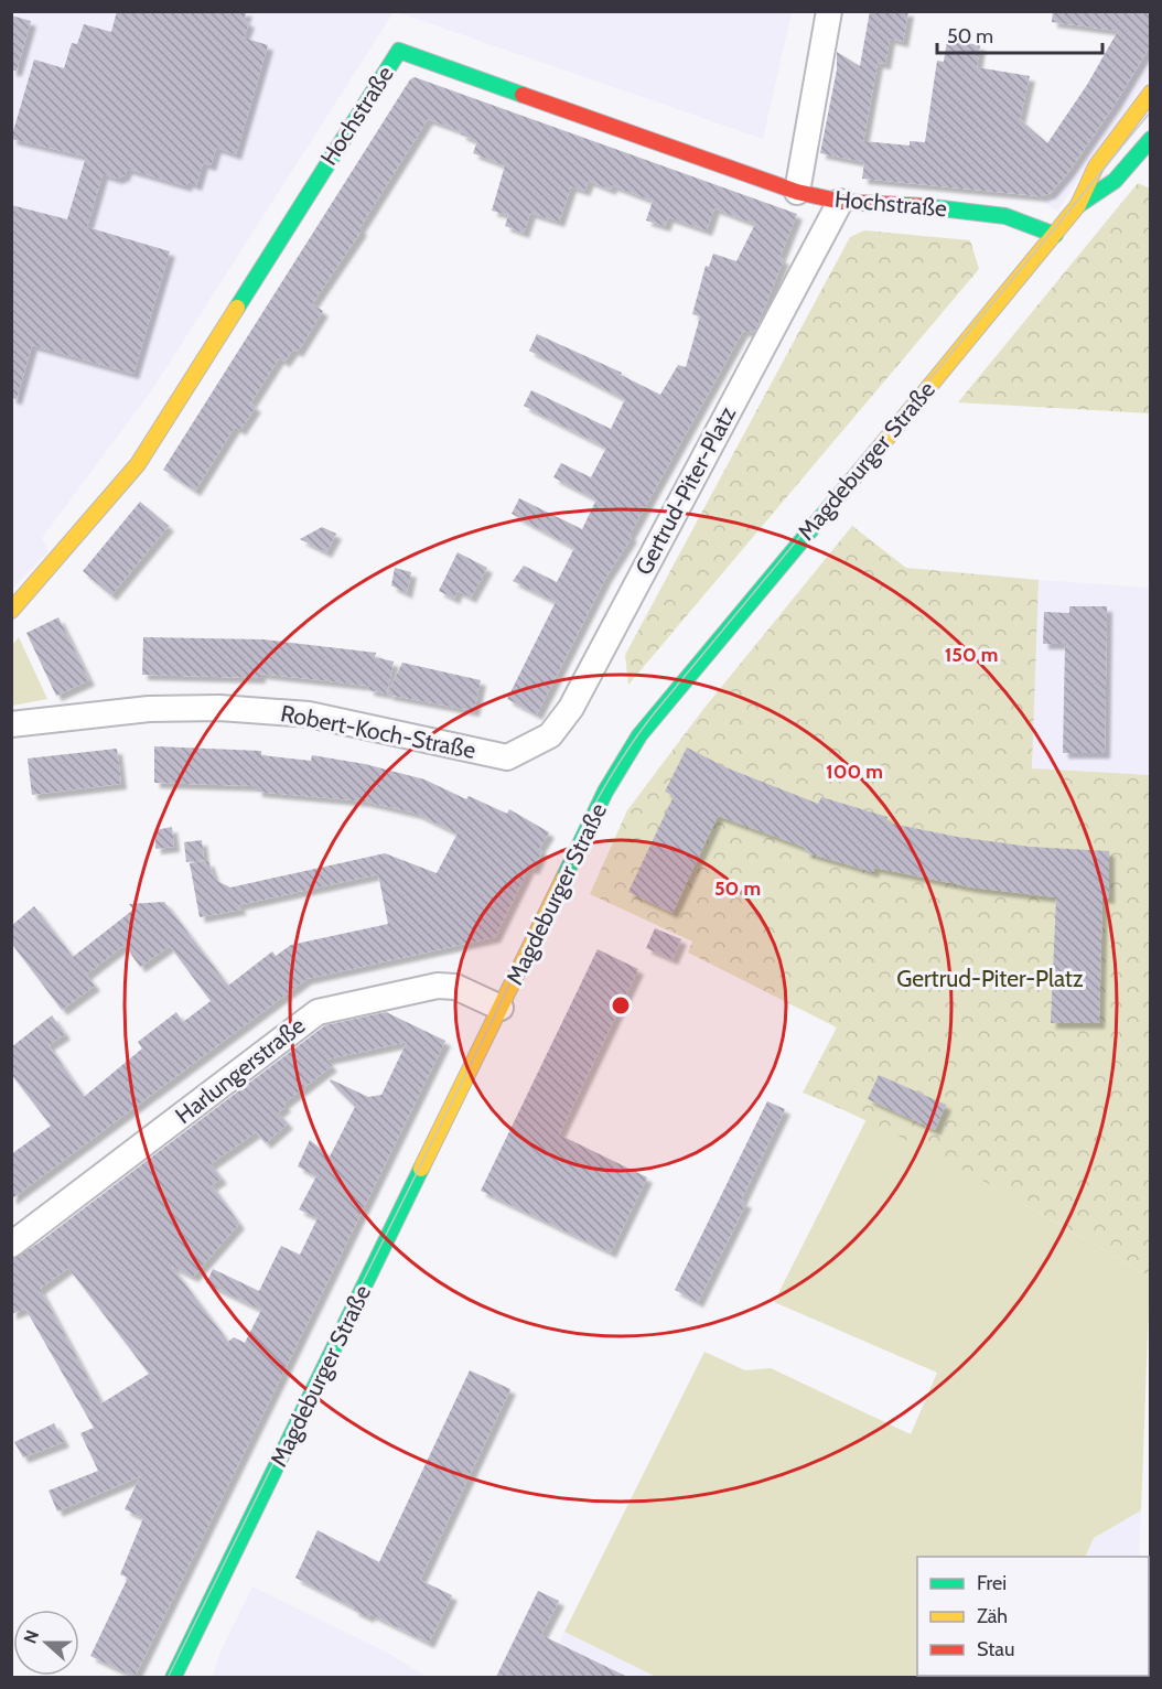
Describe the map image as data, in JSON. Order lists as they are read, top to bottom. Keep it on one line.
{"streets":{"street":["Hochstraße","Magdeburger Straße","Gertrud-Piter-Platz","Robert-Koch-Straße","Harlungerstraße"]},"crossings":[["Hochstraße","Magdeburger Straße"],["Hochstraße","Gertrud-Piter-Platz"],["Magdeburger Straße","Harlungerstraße"],["Gertrud-Piter-Platz","Robert-Koch-Straße"]],"parks":["Gertrud-Piter-Platz"],"legend":["Frei","Zäh","Stau"],"scale_bar":"50 m","north":"left","rings":["150 m","100 m","50 m"]}
